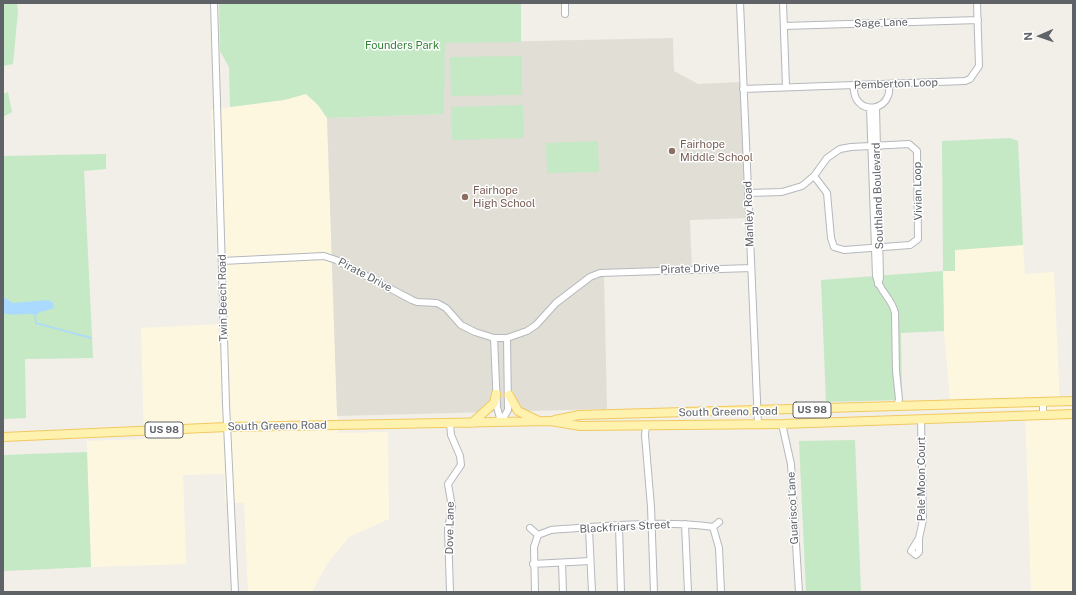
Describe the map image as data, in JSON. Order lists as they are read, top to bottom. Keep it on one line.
{"streets":{"main road":["US 98","South Greeno Road"],"street":["Sage Lane","Pemberton Loop","Vivian Loop","Southland Boulevard","Manley Road","Pirate Drive","Twin Beech Road","Pale Moon Court","Guarisco Lane","Blackfriars Street","Dove Lane"]},"crossings":[["Sage Lane","Pemberton Loop"],["Pemberton Loop","Manley Road"],["Vivian Loop","Southland Boulevard"],["Southland Boulevard","South Greeno Road"],["Manley Road","Pirate Drive"],["Manley Road","South Greeno Road"],["Pirate Drive","Twin Beech Road"],["Twin Beech Road","South Greeno Road"],["South Greeno Road","Pale Moon Court"],["South Greeno Road","Guarisco Lane"],["South Greeno Road","Dove Lane"]],"parks":["Founders Park"],"places":["Fairhope Middle School","Fairhope High School"],"north":"left"}
